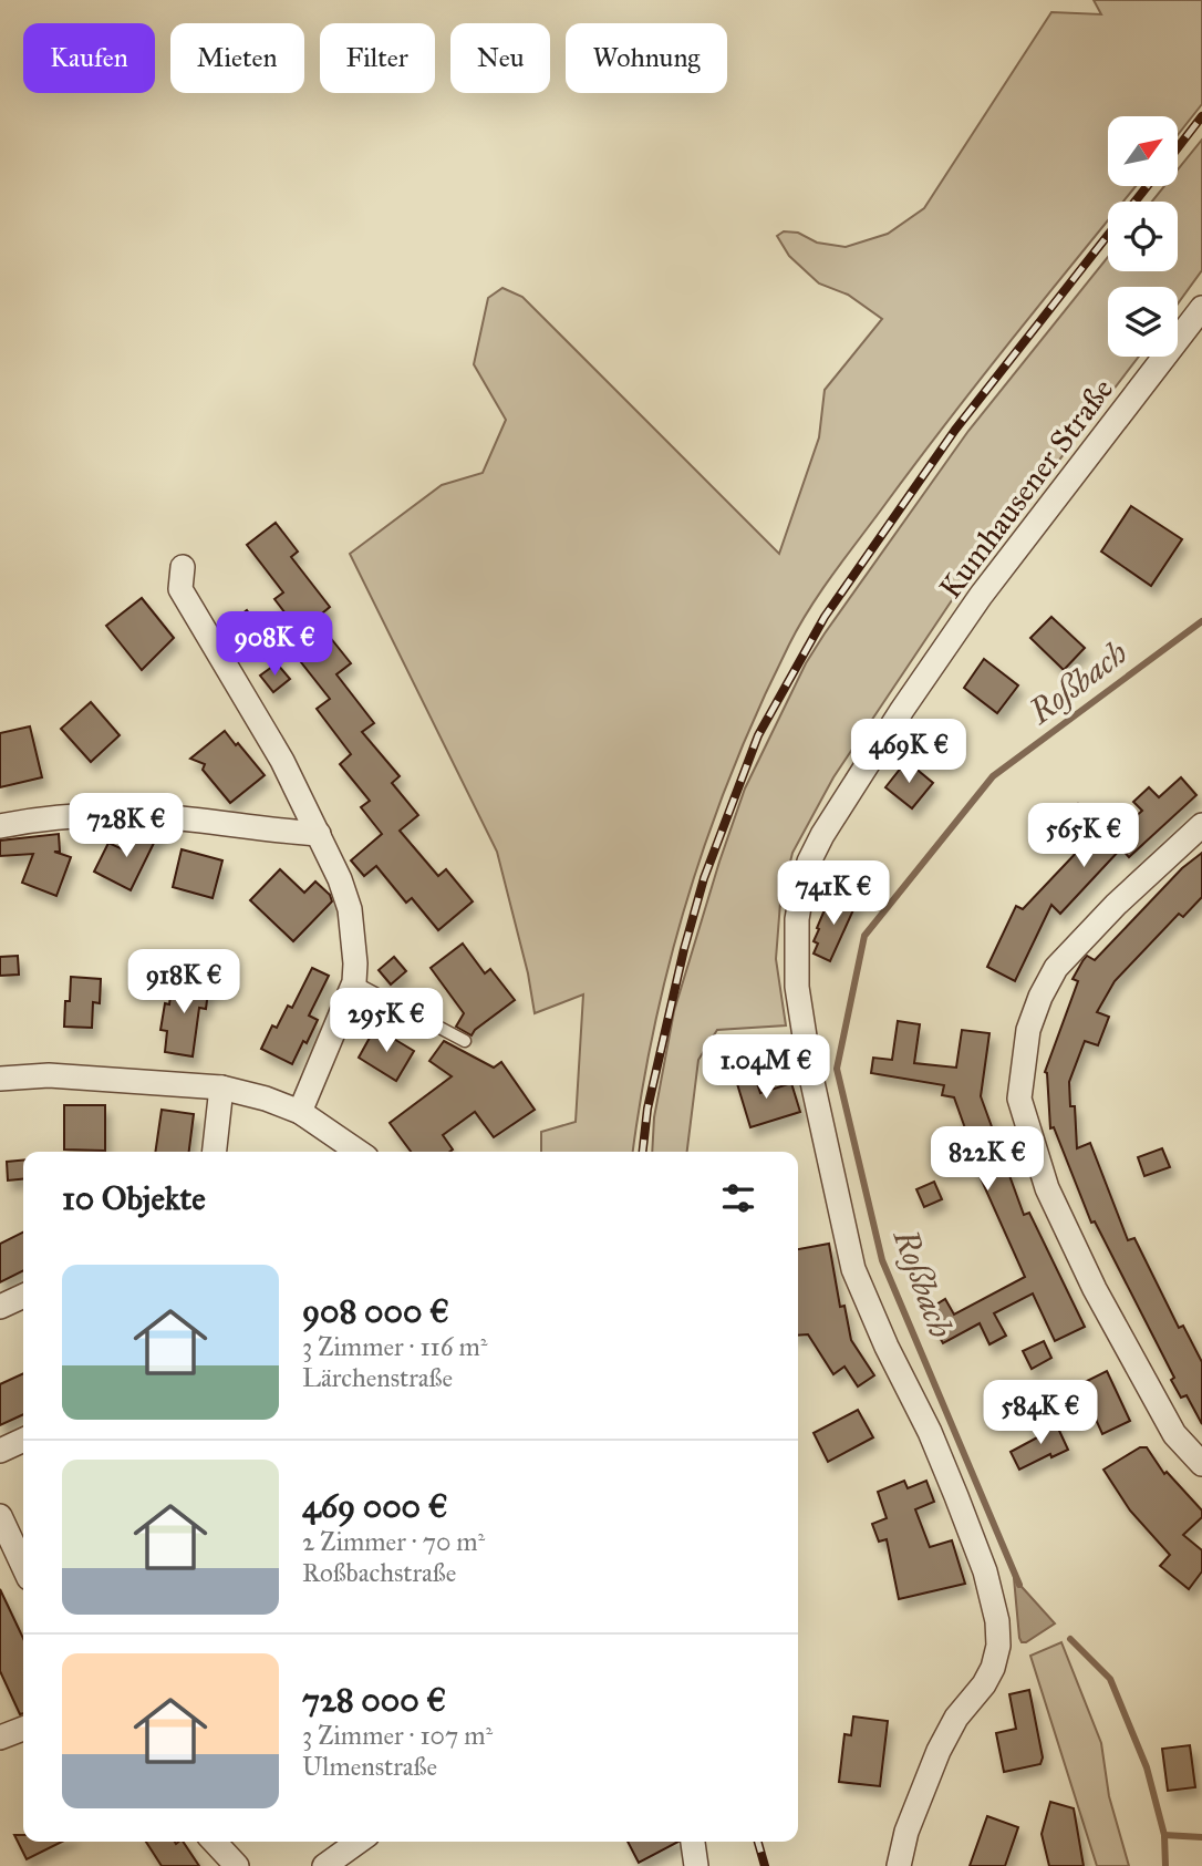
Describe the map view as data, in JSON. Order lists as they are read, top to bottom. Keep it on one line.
{"streets":{"street":["Kumhausener Straße"]},"water":["Roßbach"],"north":"top right","page":{"chip":["Kaufen","Mieten","Filter","Neu","Wohnung"],"price":["908K €","469K €","728K €","565K €","741K €","918K €","295K €","1.04M €","822K €","584K €"],"heading":"10 Objekte","list":[{"name":"908 000 €","note":"3 Zimmer · 116 m² · Lärchenstraße"},{"name":"469 000 €","note":"2 Zimmer · 70 m² · Roßbachstraße"},{"name":"728 000 €","note":"3 Zimmer · 107 m² · Ulmenstraße"}]}}
